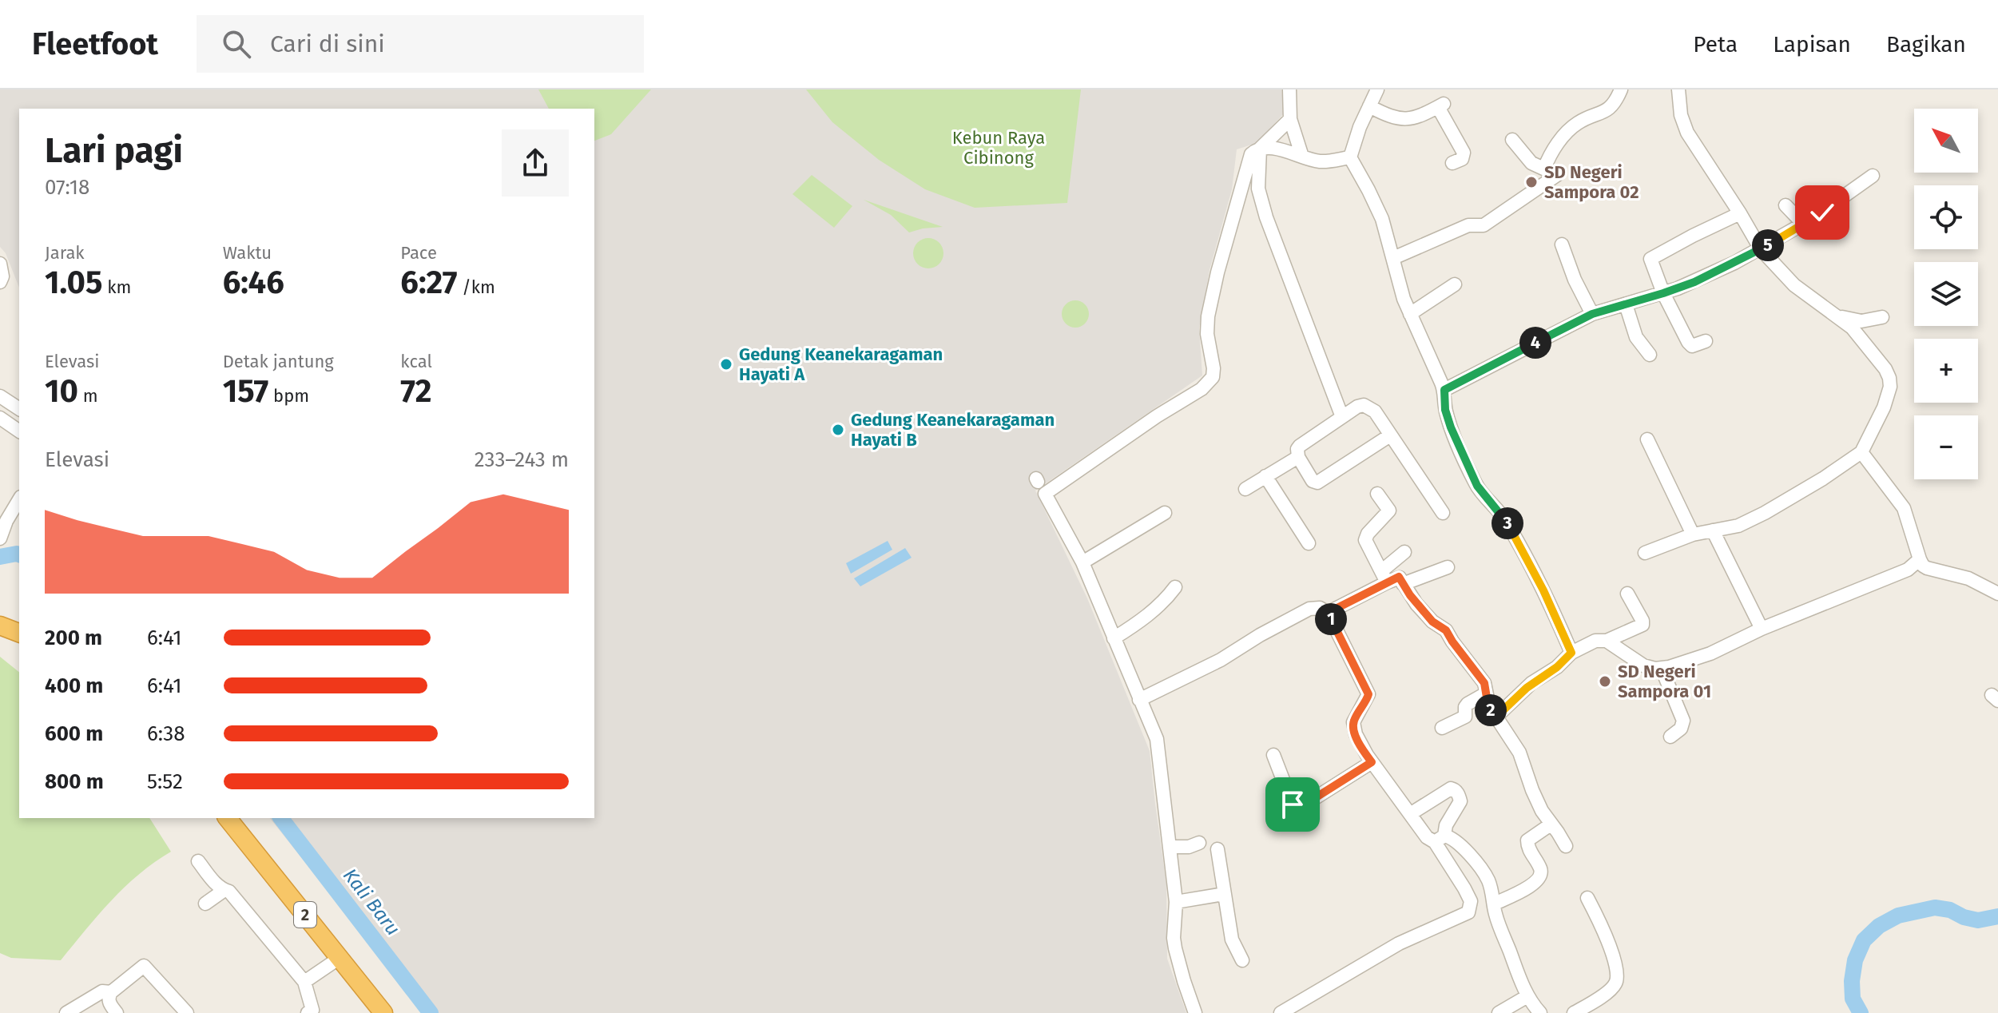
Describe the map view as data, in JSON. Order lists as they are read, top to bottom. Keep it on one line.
{"streets":{"highway":["2"]},"water":["Kali Baru"],"parks":["Kebun Raya Cibinong"],"places":["SD Negeri Sampora 02","Gedung Keanekaragaman Hayati A","Gedung Keanekaragaman Hayati B","SD Negeri Sampora 01"],"north":"top left","page":{"header":"Fleetfoot","search":"Cari di sini","nav":["Peta","Lapisan","Bagikan"],"map_buttons":["+","−"],"heading":["Lari pagi","07:18"],"stats":[["Jarak","1.05 km"],["Waktu","6:46"],["Pace","6:27 /km"],["Elevasi","10 m"],["Detak jantung","157 bpm"],["kcal","72"]],"pins":["5","4","3","1","2"],"chart":["Elevasi","233–243 m"],"list":[{"name":"200 m","note":"6:41"},{"name":"400 m","note":"6:41"},{"name":"600 m","note":"6:38"},{"name":"800 m","note":"5:52"}]}}
